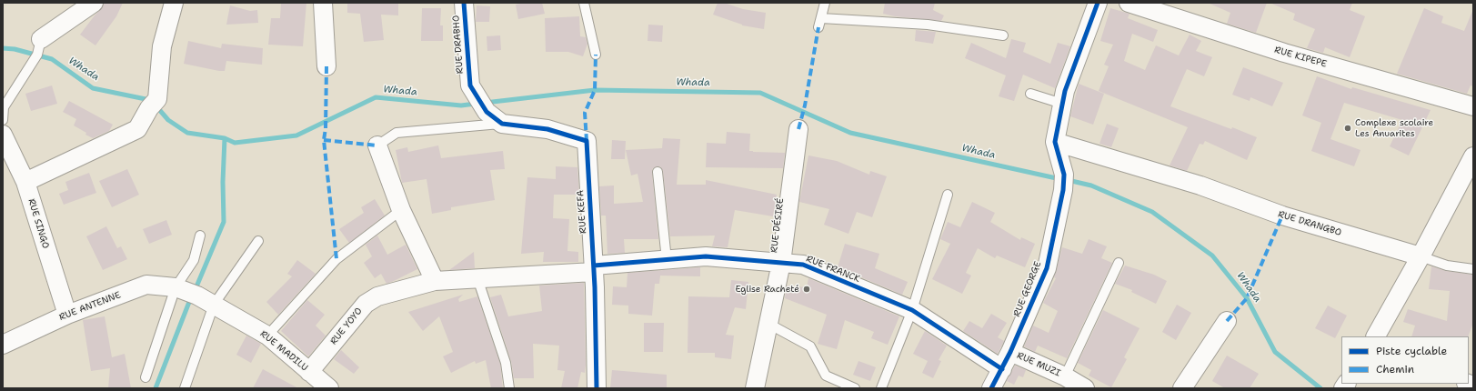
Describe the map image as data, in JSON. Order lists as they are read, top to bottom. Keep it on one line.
{"streets":{"street":["RUE DRABHO","RUE KIPEPE","RUE KEFA","RUE SINGO","RUE DRANGBO","RUE DÉSIRÉ","RUE FRANCK","RUE GEORGE","RUE ANTENNE","RUE YOYO","RUE MADILU","RUE MUZI"]},"crossings":[["RUE DRABHO","RUE KEFA"],["RUE KEFA","RUE FRANCK"],["RUE KEFA","RUE YOYO"],["RUE SINGO","RUE ANTENNE"],["RUE DRANGBO","RUE GEORGE"],["RUE DÉSIRÉ","RUE FRANCK"],["RUE FRANCK","RUE GEORGE"],["RUE FRANCK","RUE YOYO"],["RUE GEORGE","RUE MUZI"],["RUE ANTENNE","RUE MADILU"],["RUE YOYO","RUE MADILU"]],"water":["Whada"],"places":["Complexe scolaire Les Anuarites","Eglise Racheté"],"legend":["Piste cyclable","Chemin"]}
